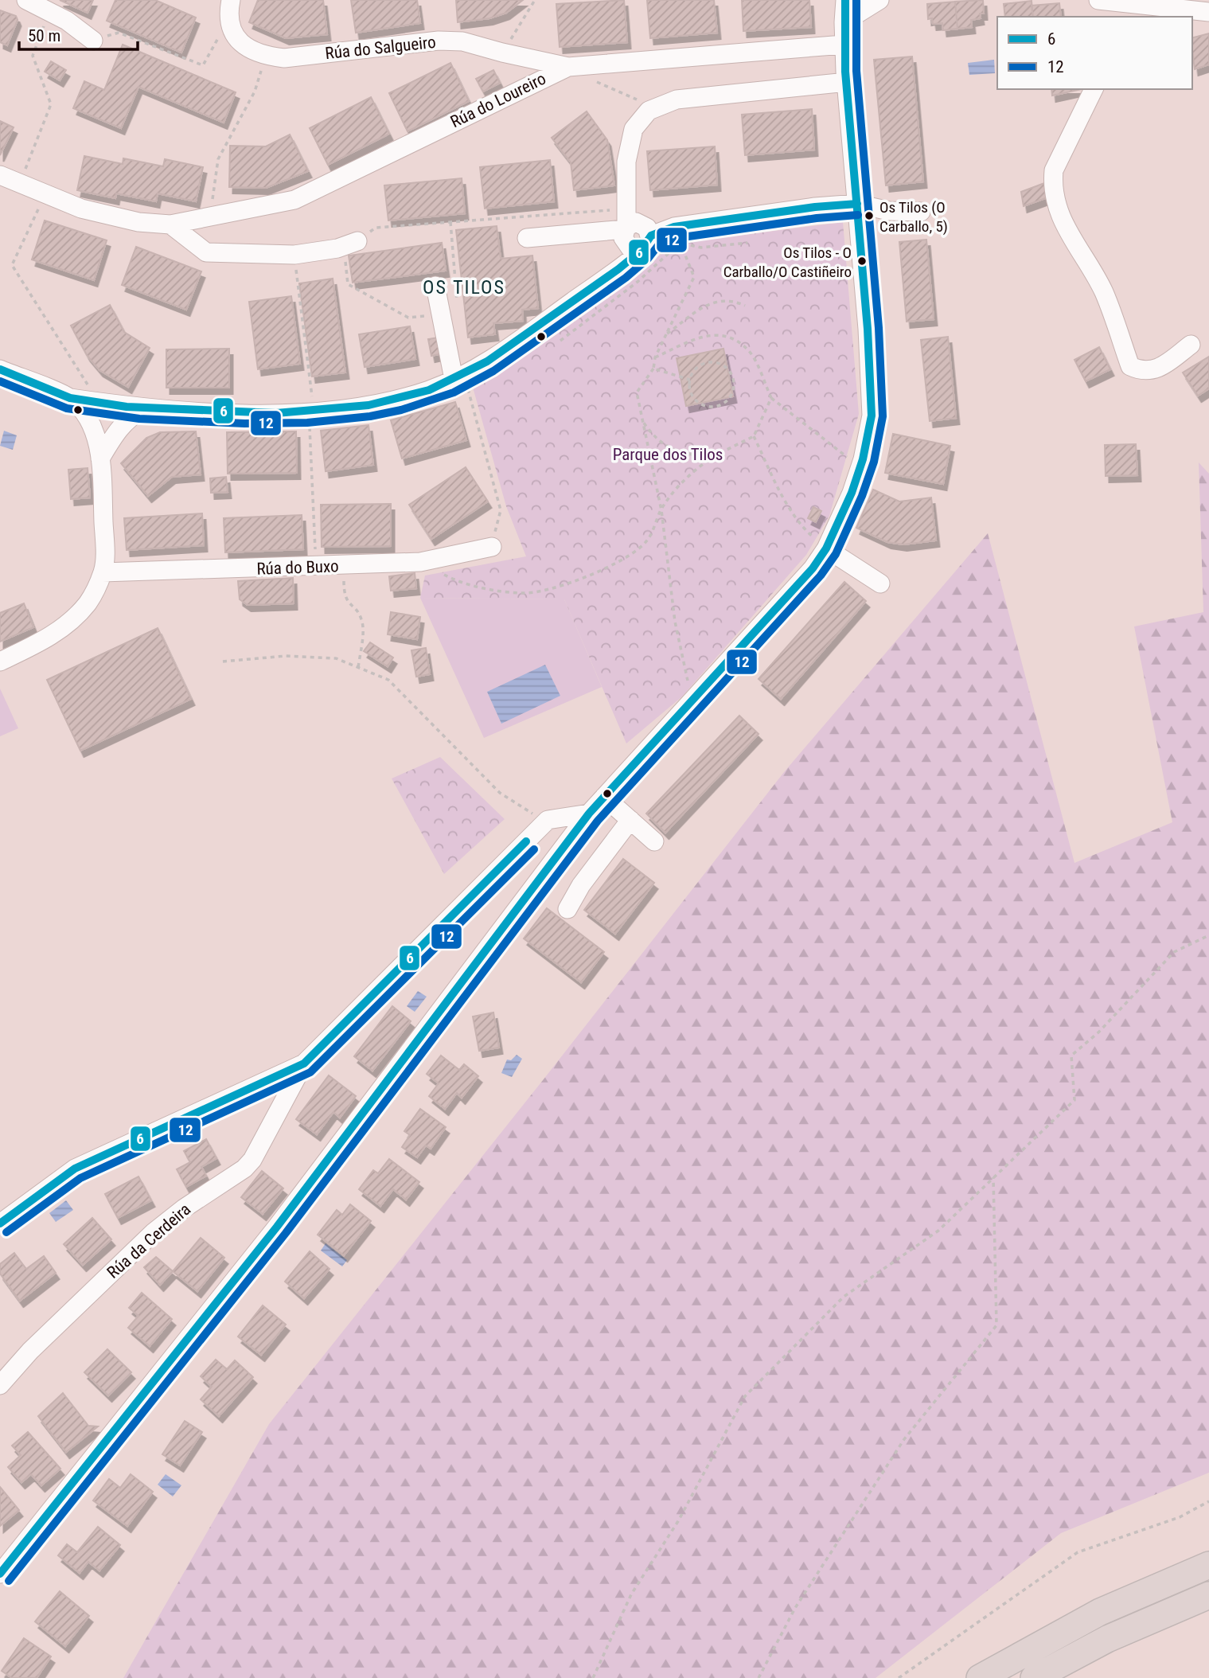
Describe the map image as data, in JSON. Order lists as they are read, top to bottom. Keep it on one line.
{"streets":{"street":["Rúa do Salgueiro","Rúa do Loureiro","Rúa do Buxo","Rúa da Cerdeira"]},"crossings":[["Rúa do Salgueiro","Rúa do Loureiro"]],"districts":["OS TILOS"],"parks":["Parque dos Tilos"],"places":["Os Tilos (O Carballo, 5)","Os Tilos - O Carballo/O Castiñeiro"],"lines":["transit line 6","transit line 12"],"legend":["6","12"],"scale_bar":"50 m"}
